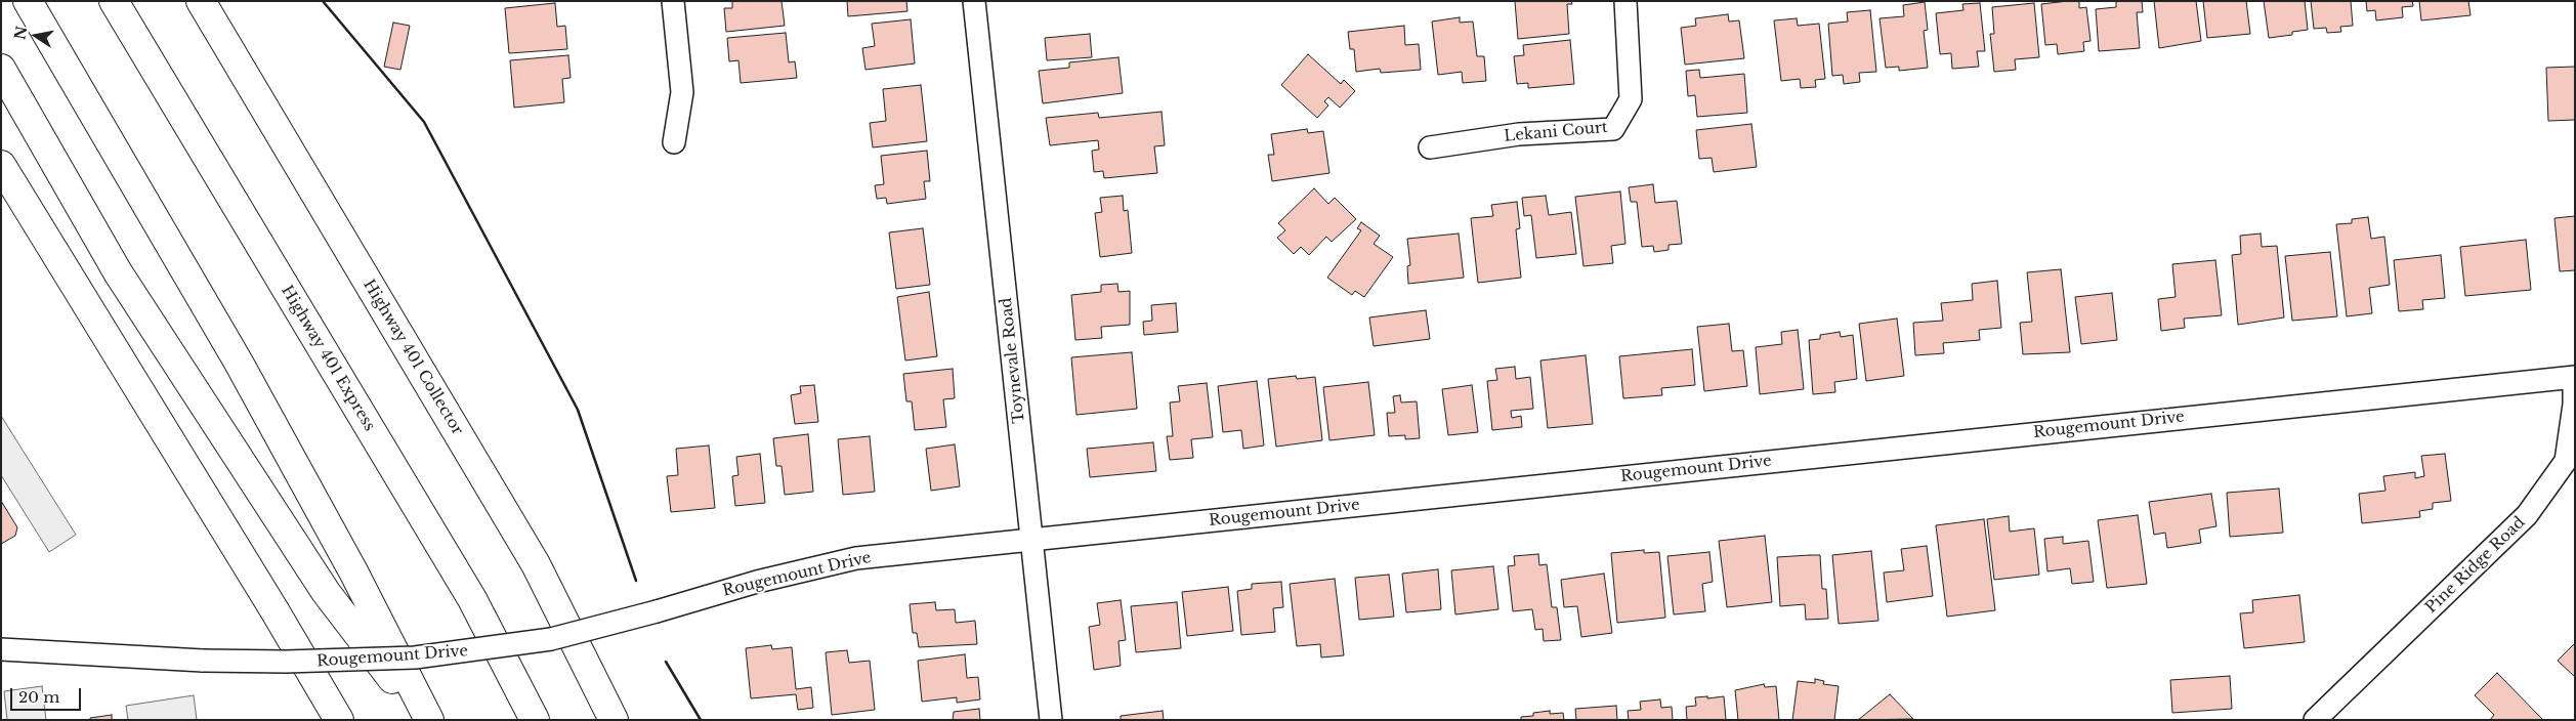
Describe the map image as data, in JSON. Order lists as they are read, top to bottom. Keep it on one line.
{"streets":{"highway":["Highway 401 Collector","Highway 401 Express"],"street":["Lekani Court","Toynevale Road","Rougemount Drive","Pine Ridge Road"]},"crossings":[["Toynevale Road","Rougemount Drive"],["Rougemount Drive","Pine Ridge Road"]],"scale_bar":"20 m","north":"left"}
